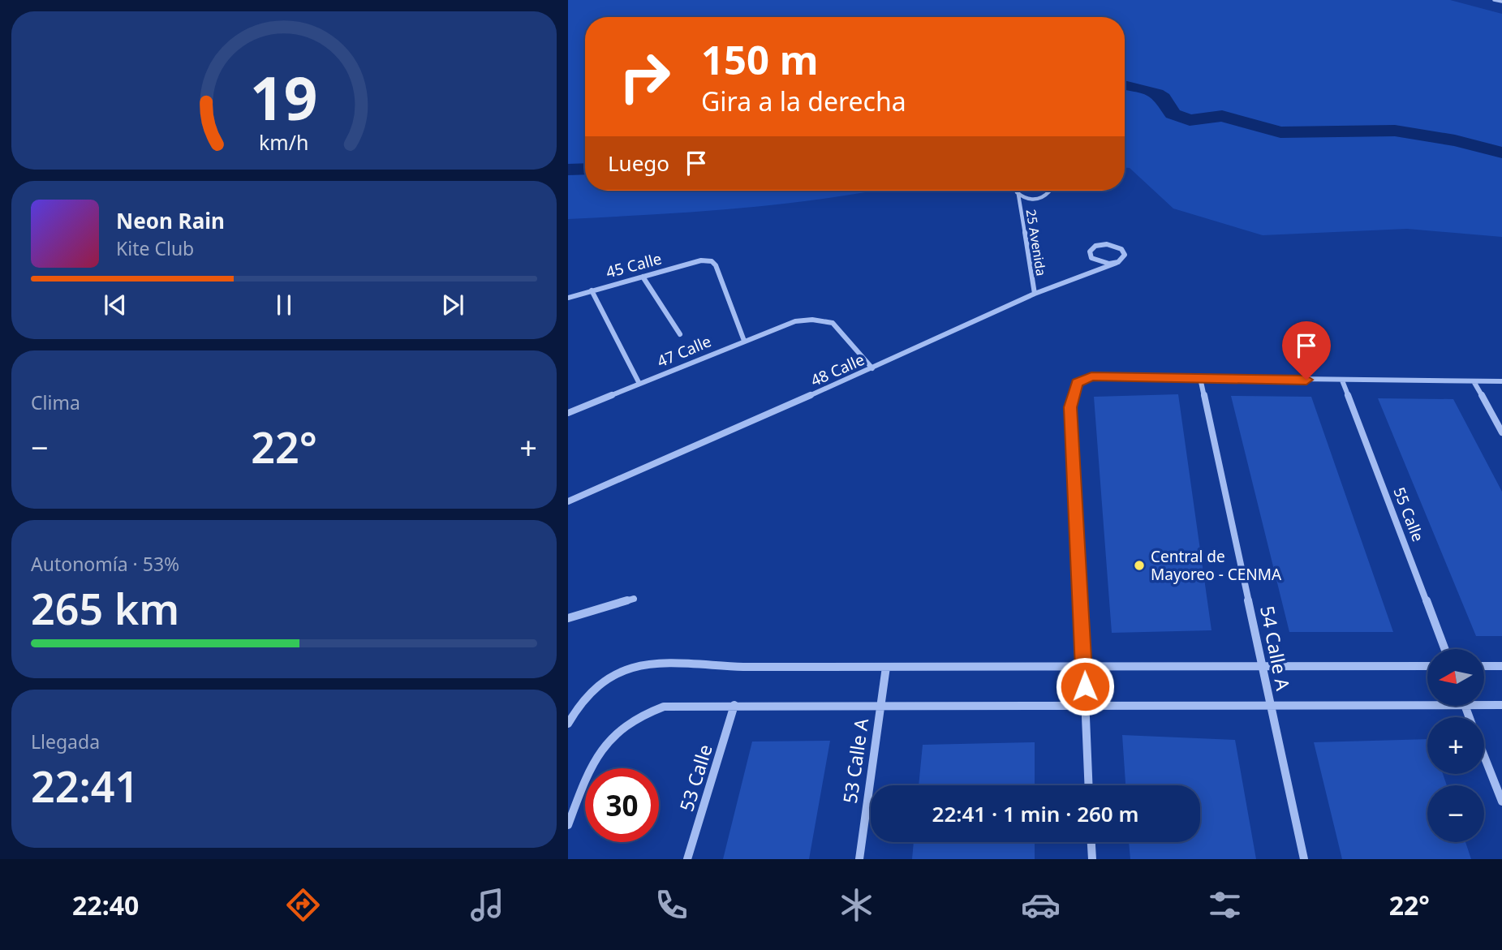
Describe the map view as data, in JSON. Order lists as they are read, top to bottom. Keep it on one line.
{"streets":{"street":["25 Avenida","45 Calle","47 Calle","48 Calle","55 Calle","54 Calle A","53 Calle A","53 Calle"]},"crossings":[["25 Avenida","48 Calle"],["45 Calle","47 Calle"],["47 Calle","48 Calle"]],"places":["Central de Mayoreo - CENMA"],"north":"left","page":{"turn":["150 m","Gira a la derecha"],"then":"Luego","song":["Neon Rain","Kite Club"],"tile":["Clima",["Autonomía · 53%","265 km"],["Llegada","22:41"]],"heat":["−","22°","+"],"map_buttons":["+","−"],"limit":"30","trip":"22:41 · 1 min · 260 m","tabs":["22:40","22°"],"gauge":["19","km/h"]}}
